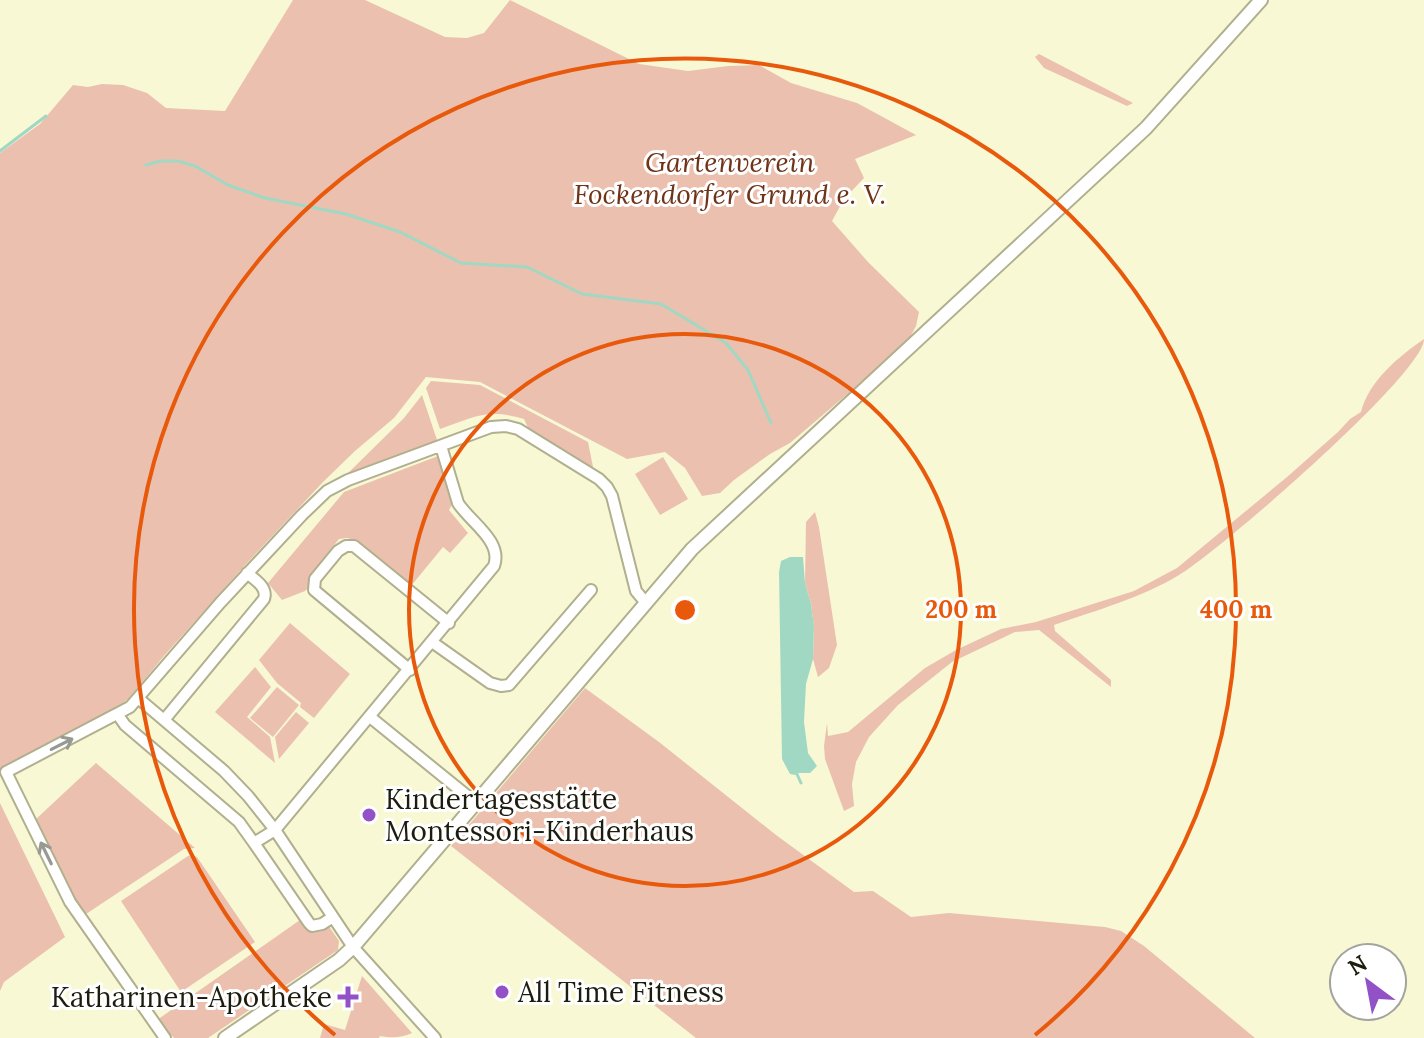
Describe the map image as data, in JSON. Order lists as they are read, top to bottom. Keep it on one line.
{"parks":["Gartenverein Fockendorfer Grund e. V."],"places":{"other":["Kindertagesstätte Montessori-Kinderhaus","All Time Fitness"],"health":["Katharinen-Apotheke"]},"north":"top left","rings":["200 m","400 m"]}
